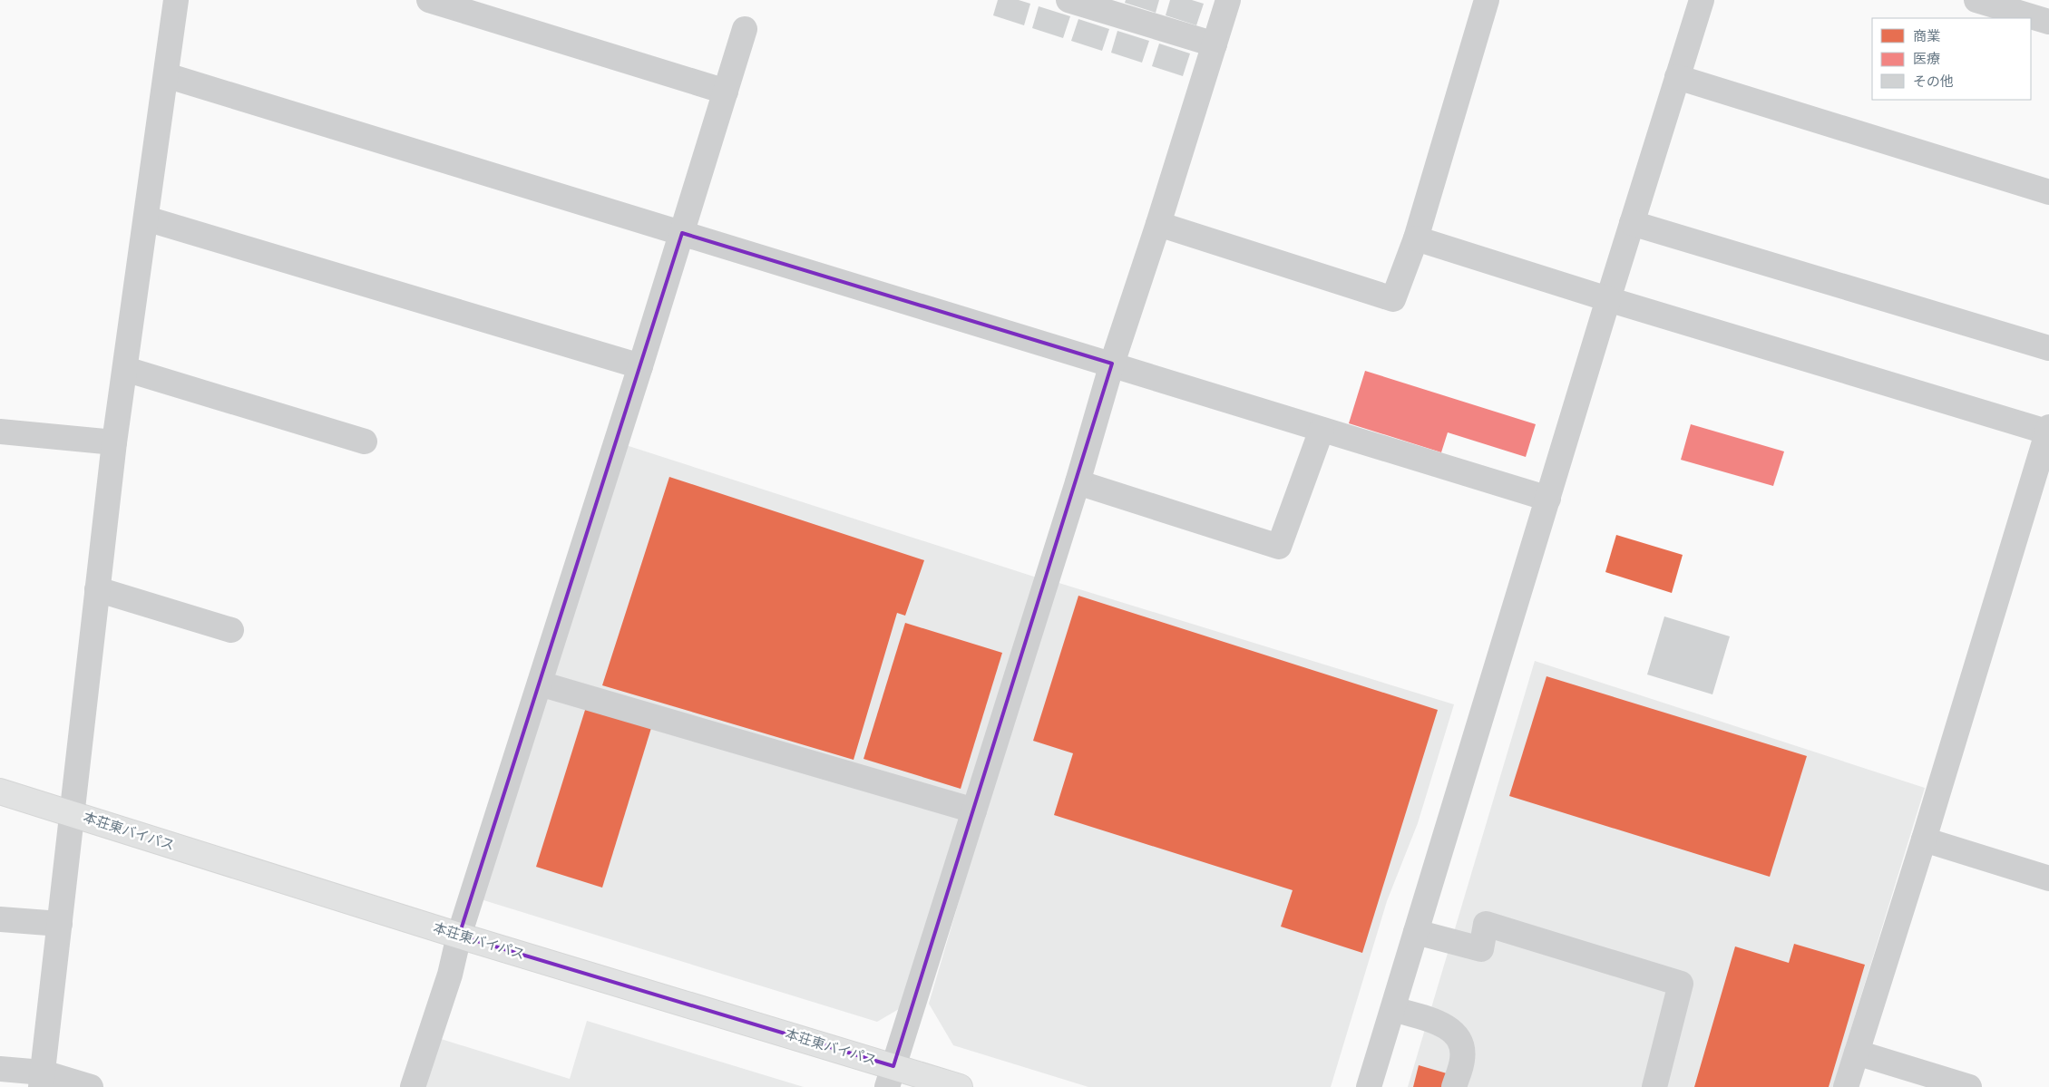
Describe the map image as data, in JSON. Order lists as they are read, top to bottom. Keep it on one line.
{"streets":{"highway":["本荘東バイパス"]},"legend":["商業","医療","その他"]}
